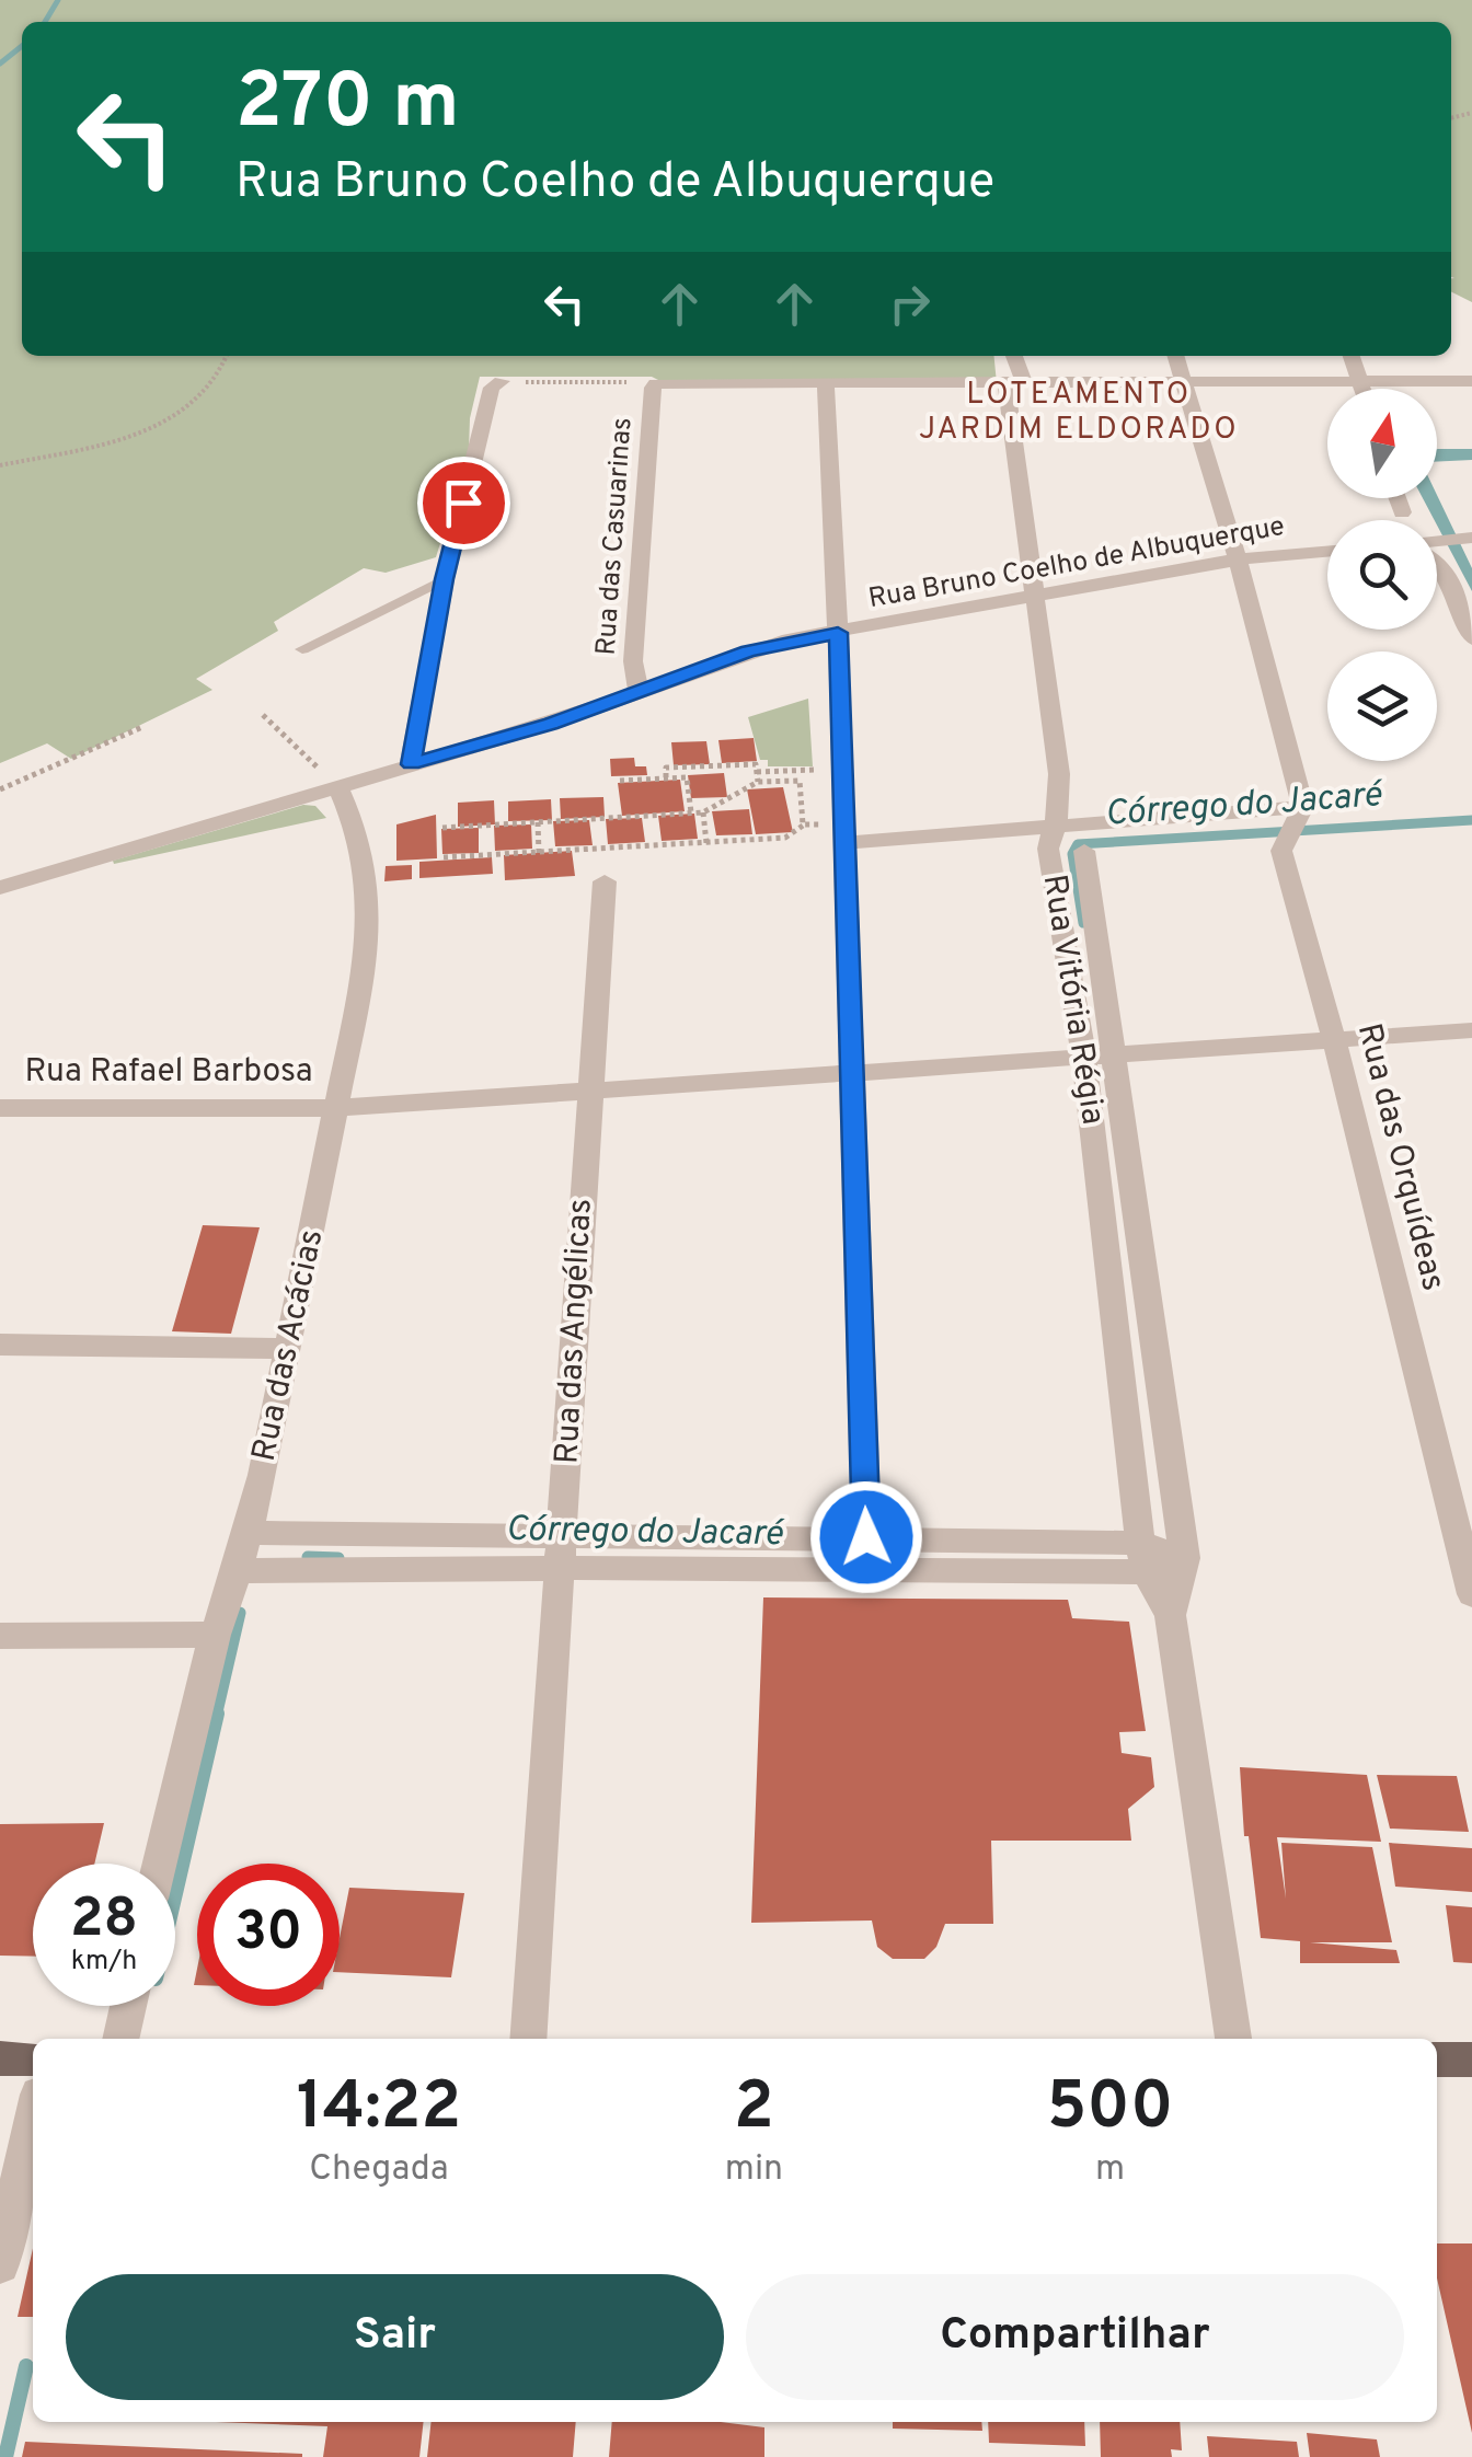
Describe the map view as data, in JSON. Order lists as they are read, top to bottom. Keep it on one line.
{"streets":{"street":["Rua das Casuarinas","Rua Bruno Coelho de Albuquerque","Rua Vitória Régia","Rua Rafael Barbosa","Rua das Orquídeas","Rua das Angélicas","Rua das Acácias"]},"crossings":[["Rua das Casuarinas","Rua Bruno Coelho de Albuquerque"],["Rua Bruno Coelho de Albuquerque","Rua Vitória Régia"],["Rua Bruno Coelho de Albuquerque","Rua das Acácias"],["Rua Vitória Régia","Rua Rafael Barbosa"],["Rua Rafael Barbosa","Rua das Orquídeas"],["Rua Rafael Barbosa","Rua das Angélicas"],["Rua Rafael Barbosa","Rua das Acácias"]],"districts":["LOTEAMENTO JARDIM ELDORADO"],"water":["Córrego do Jacaré"],"north":"top","page":{"turn":["270 m","Rua Bruno Coelho de Albuquerque"],"speed":"28 km/h","limit":"30","eta":["14:22","Chegada","2","min","500","m"],"buttons":["Sair","Compartilhar"]}}
